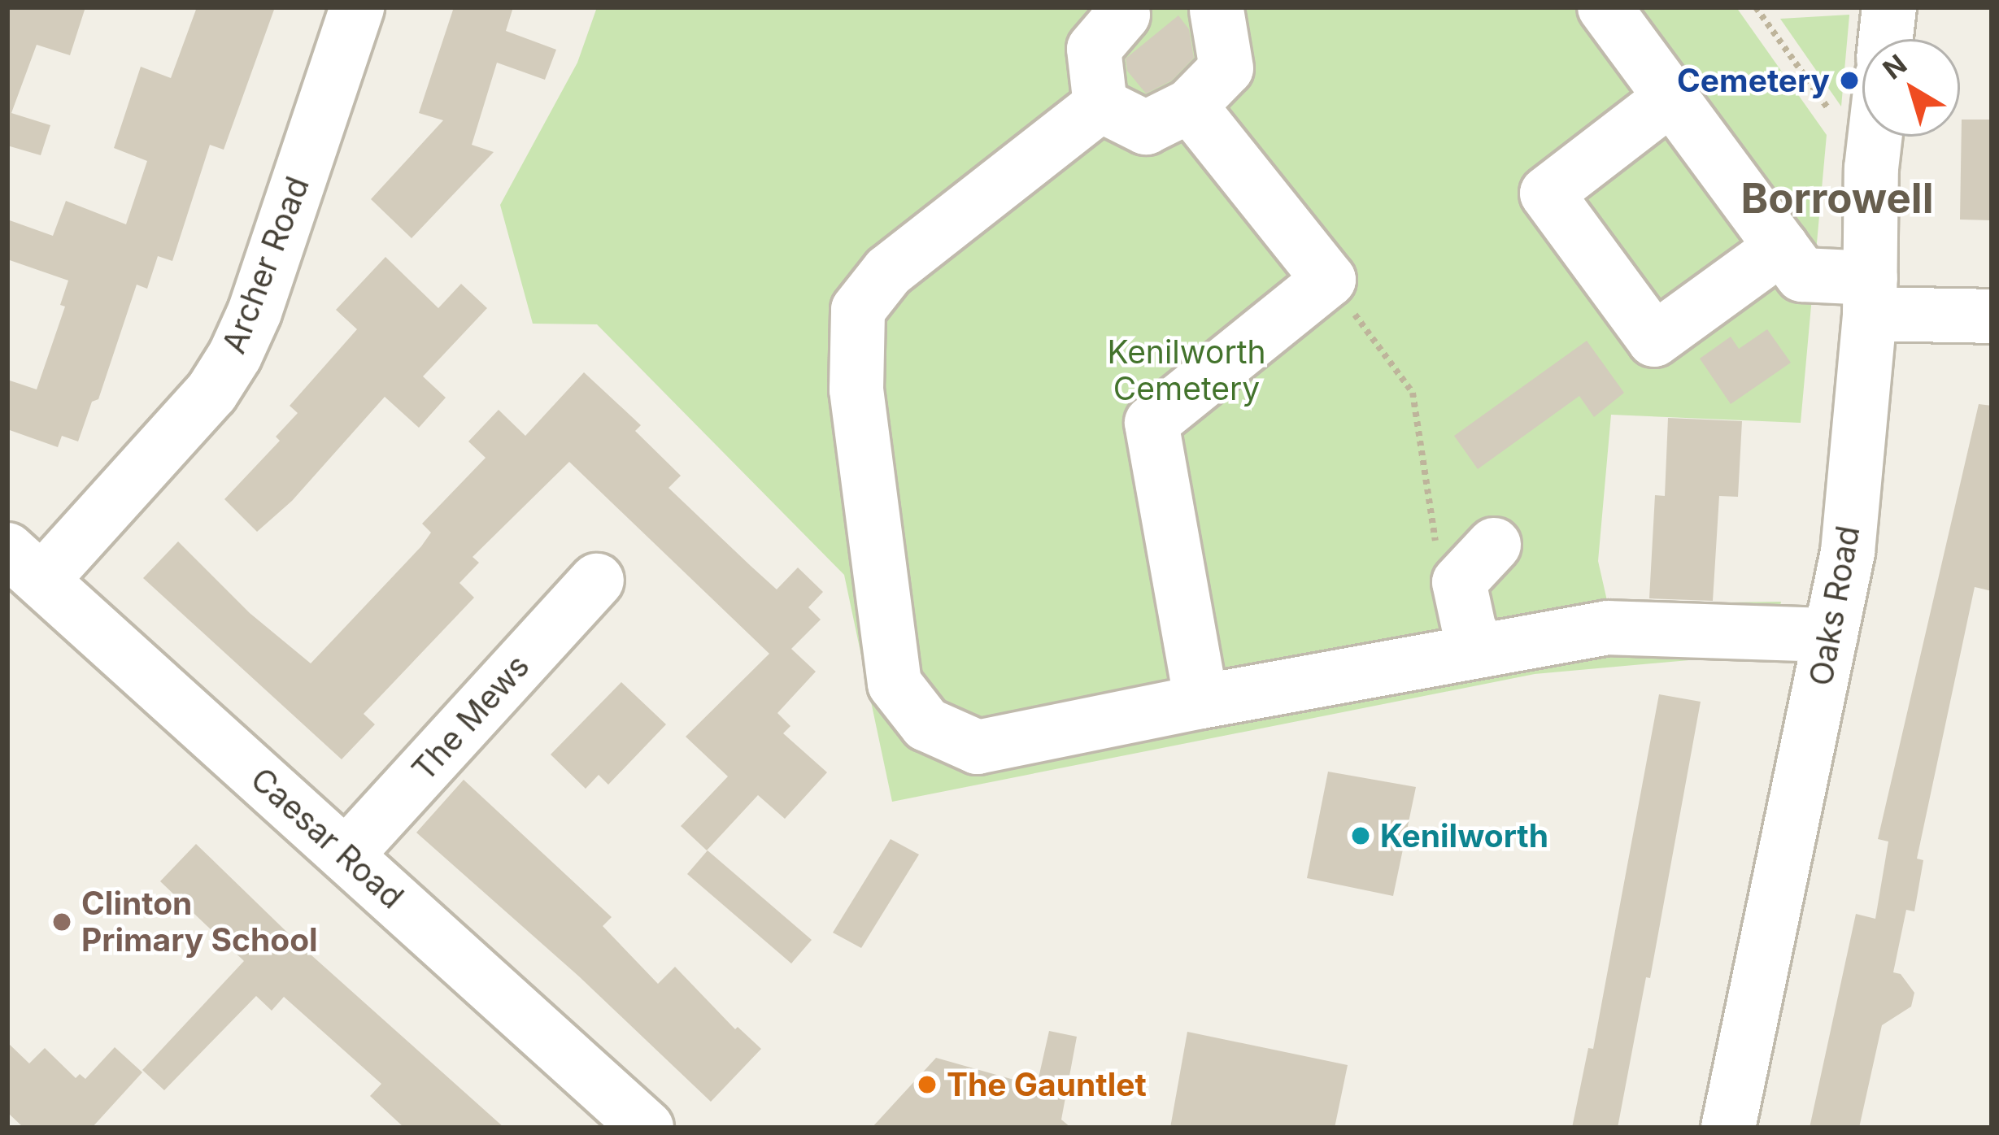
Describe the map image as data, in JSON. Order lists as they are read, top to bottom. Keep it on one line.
{"streets":{"street":["Archer Road","Oaks Road","The Mews","Caesar Road"]},"crossings":[["Archer Road","Caesar Road"],["The Mews","Caesar Road"]],"districts":["Borrowell"],"parks":["Kenilworth Cemetery"],"places":["Cemetery","Kenilworth","Clinton Primary School","The Gauntlet"],"north":"top left"}
